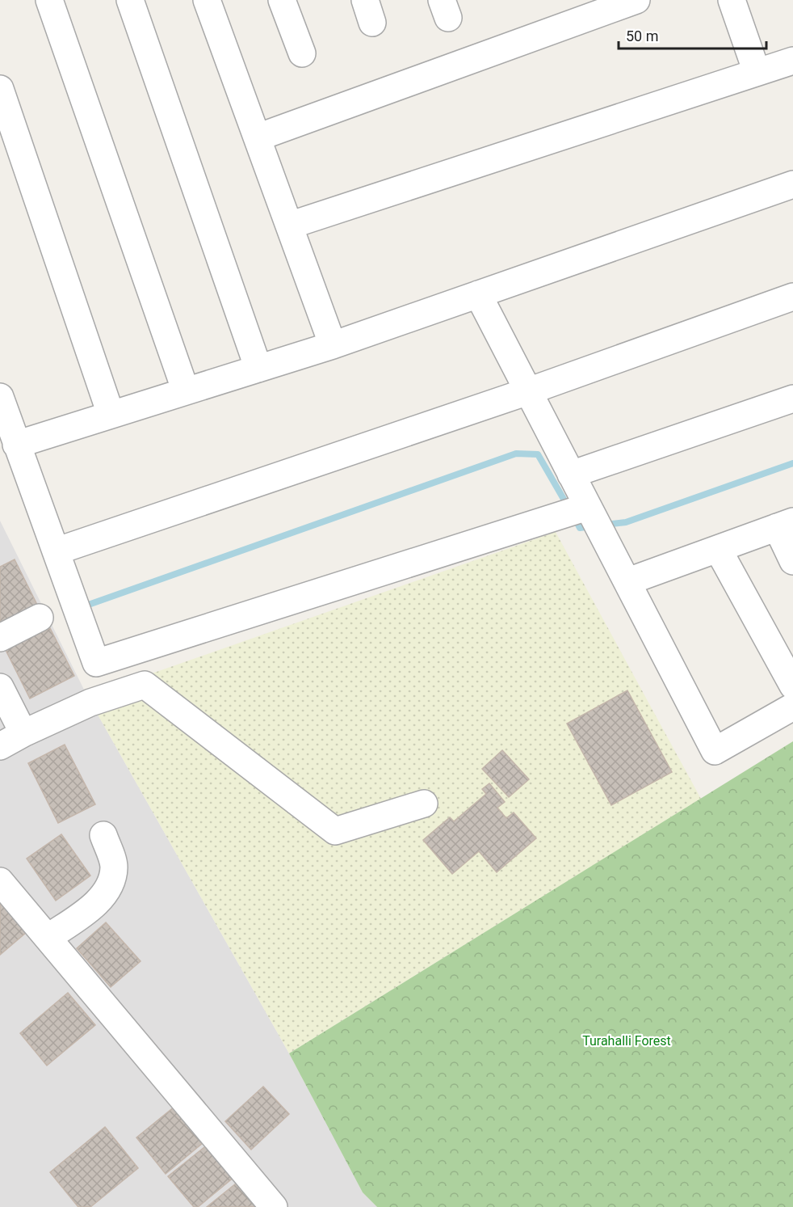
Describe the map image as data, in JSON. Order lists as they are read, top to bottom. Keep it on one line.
{"parks":["Turahalli Forest"],"scale_bar":"50 m"}
